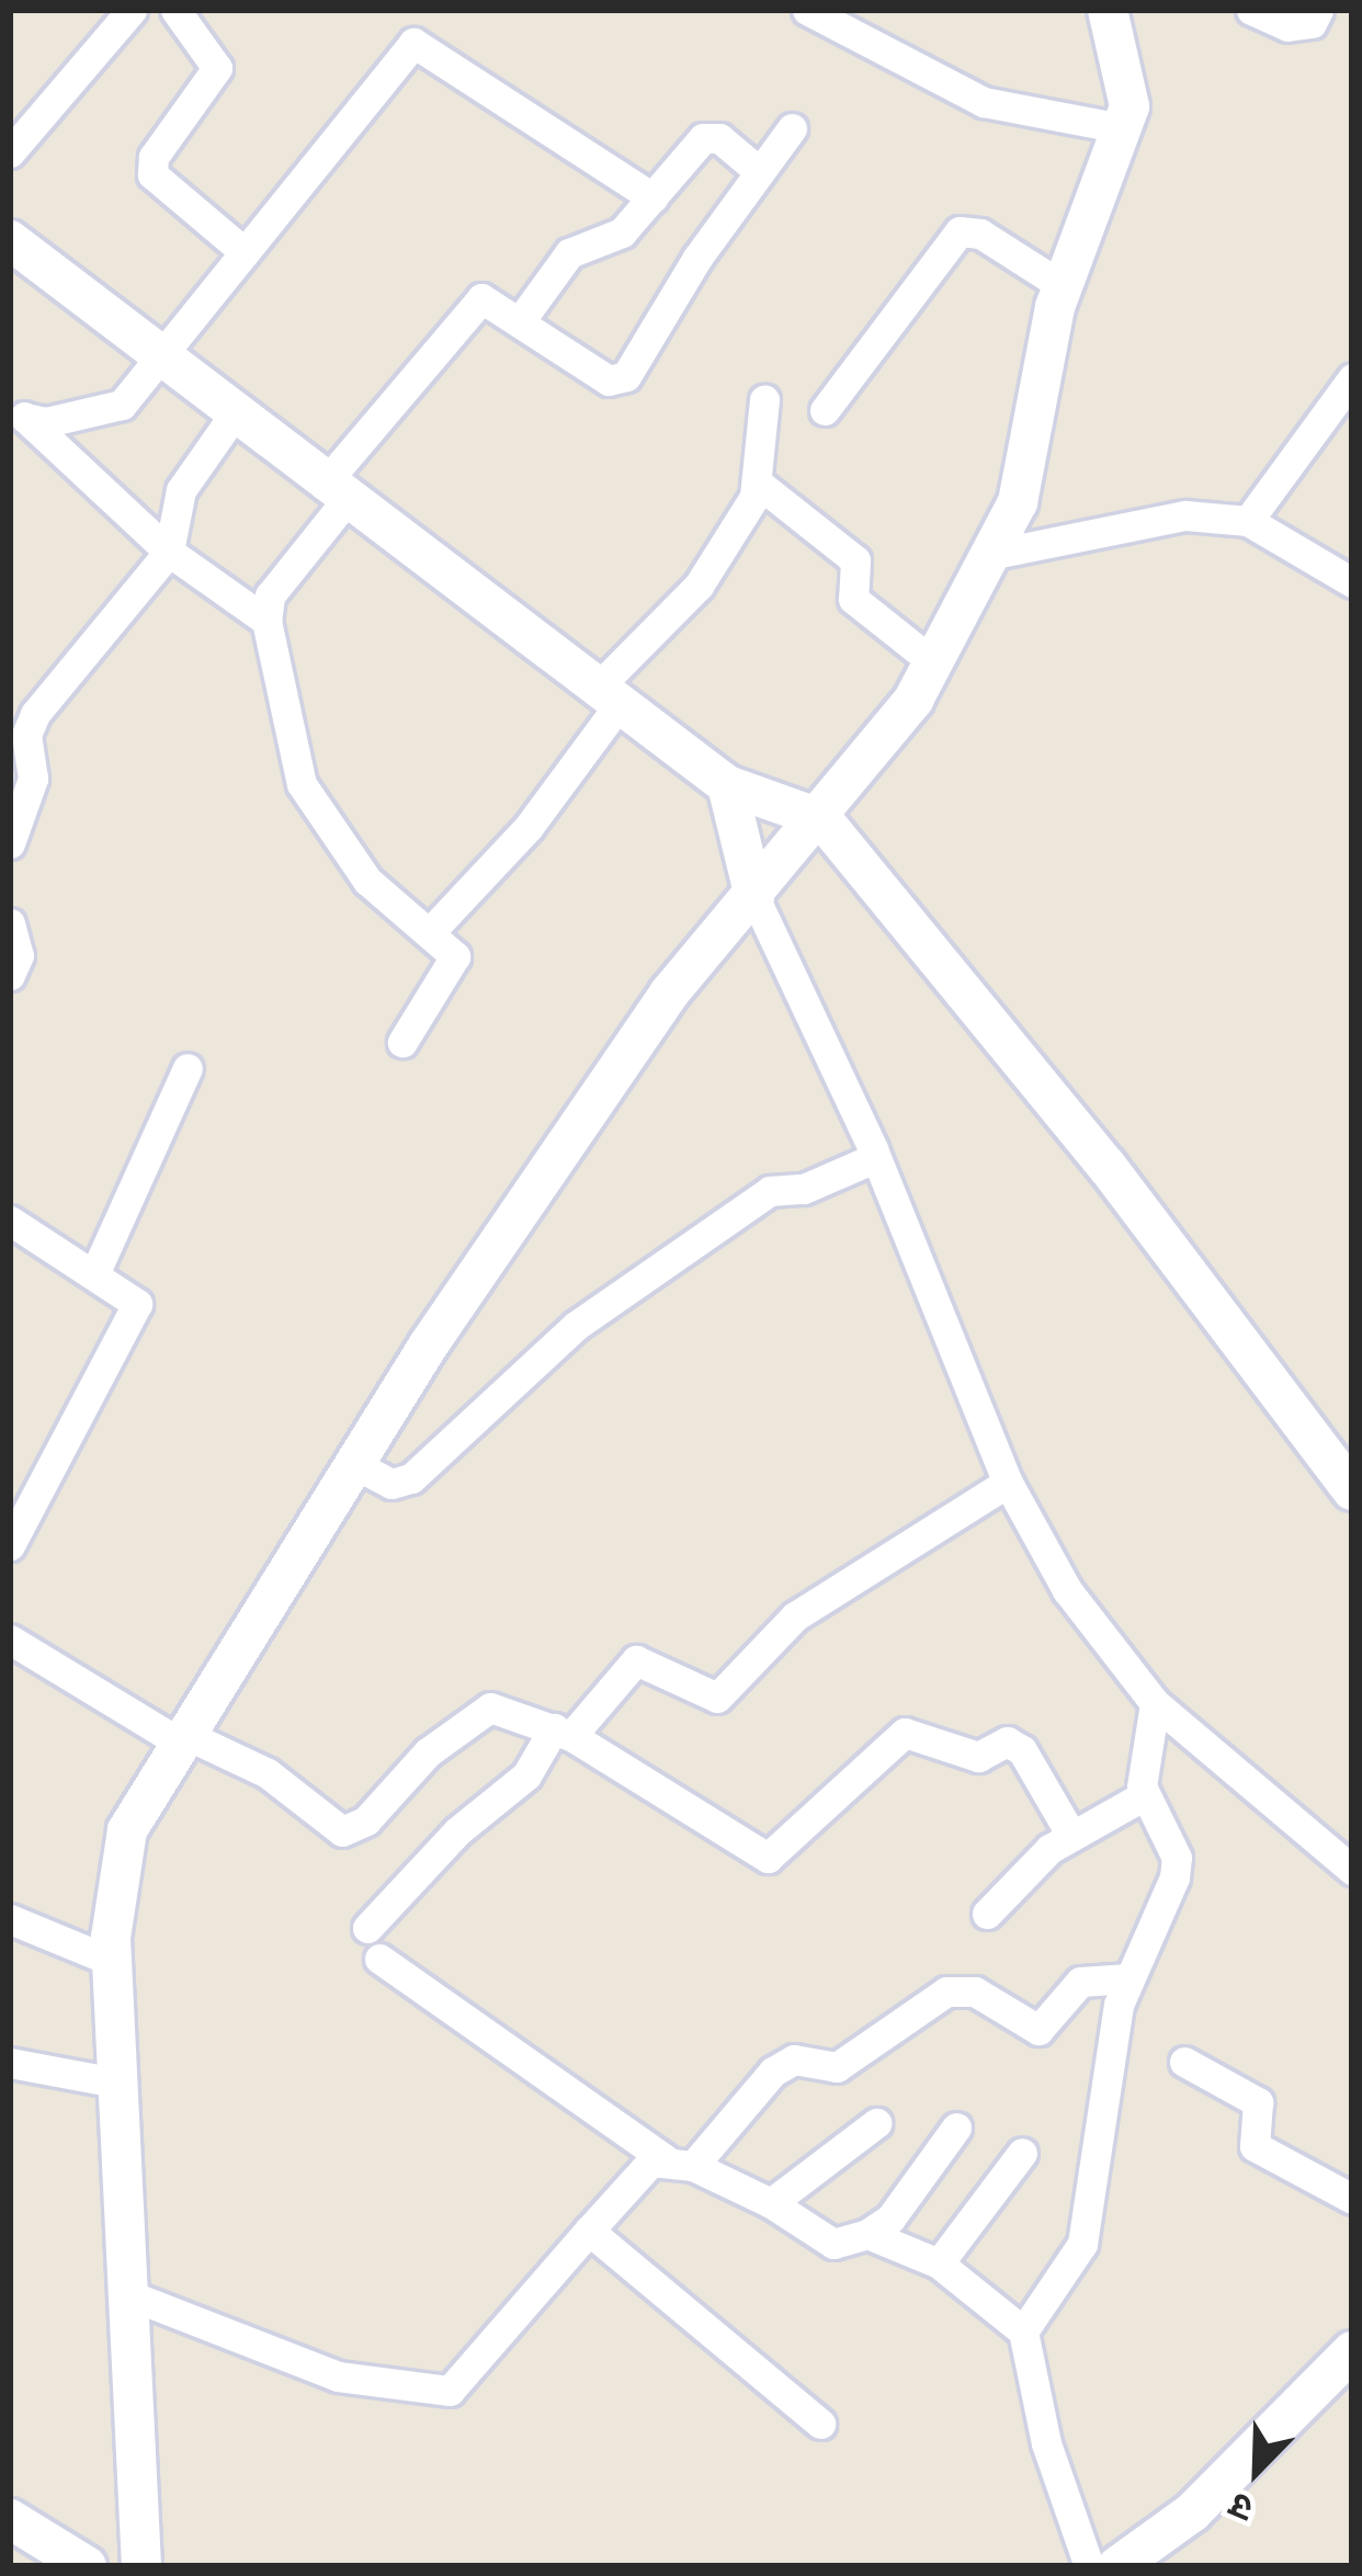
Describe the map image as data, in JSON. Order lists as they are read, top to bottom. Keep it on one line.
{"north":"bottom left"}
